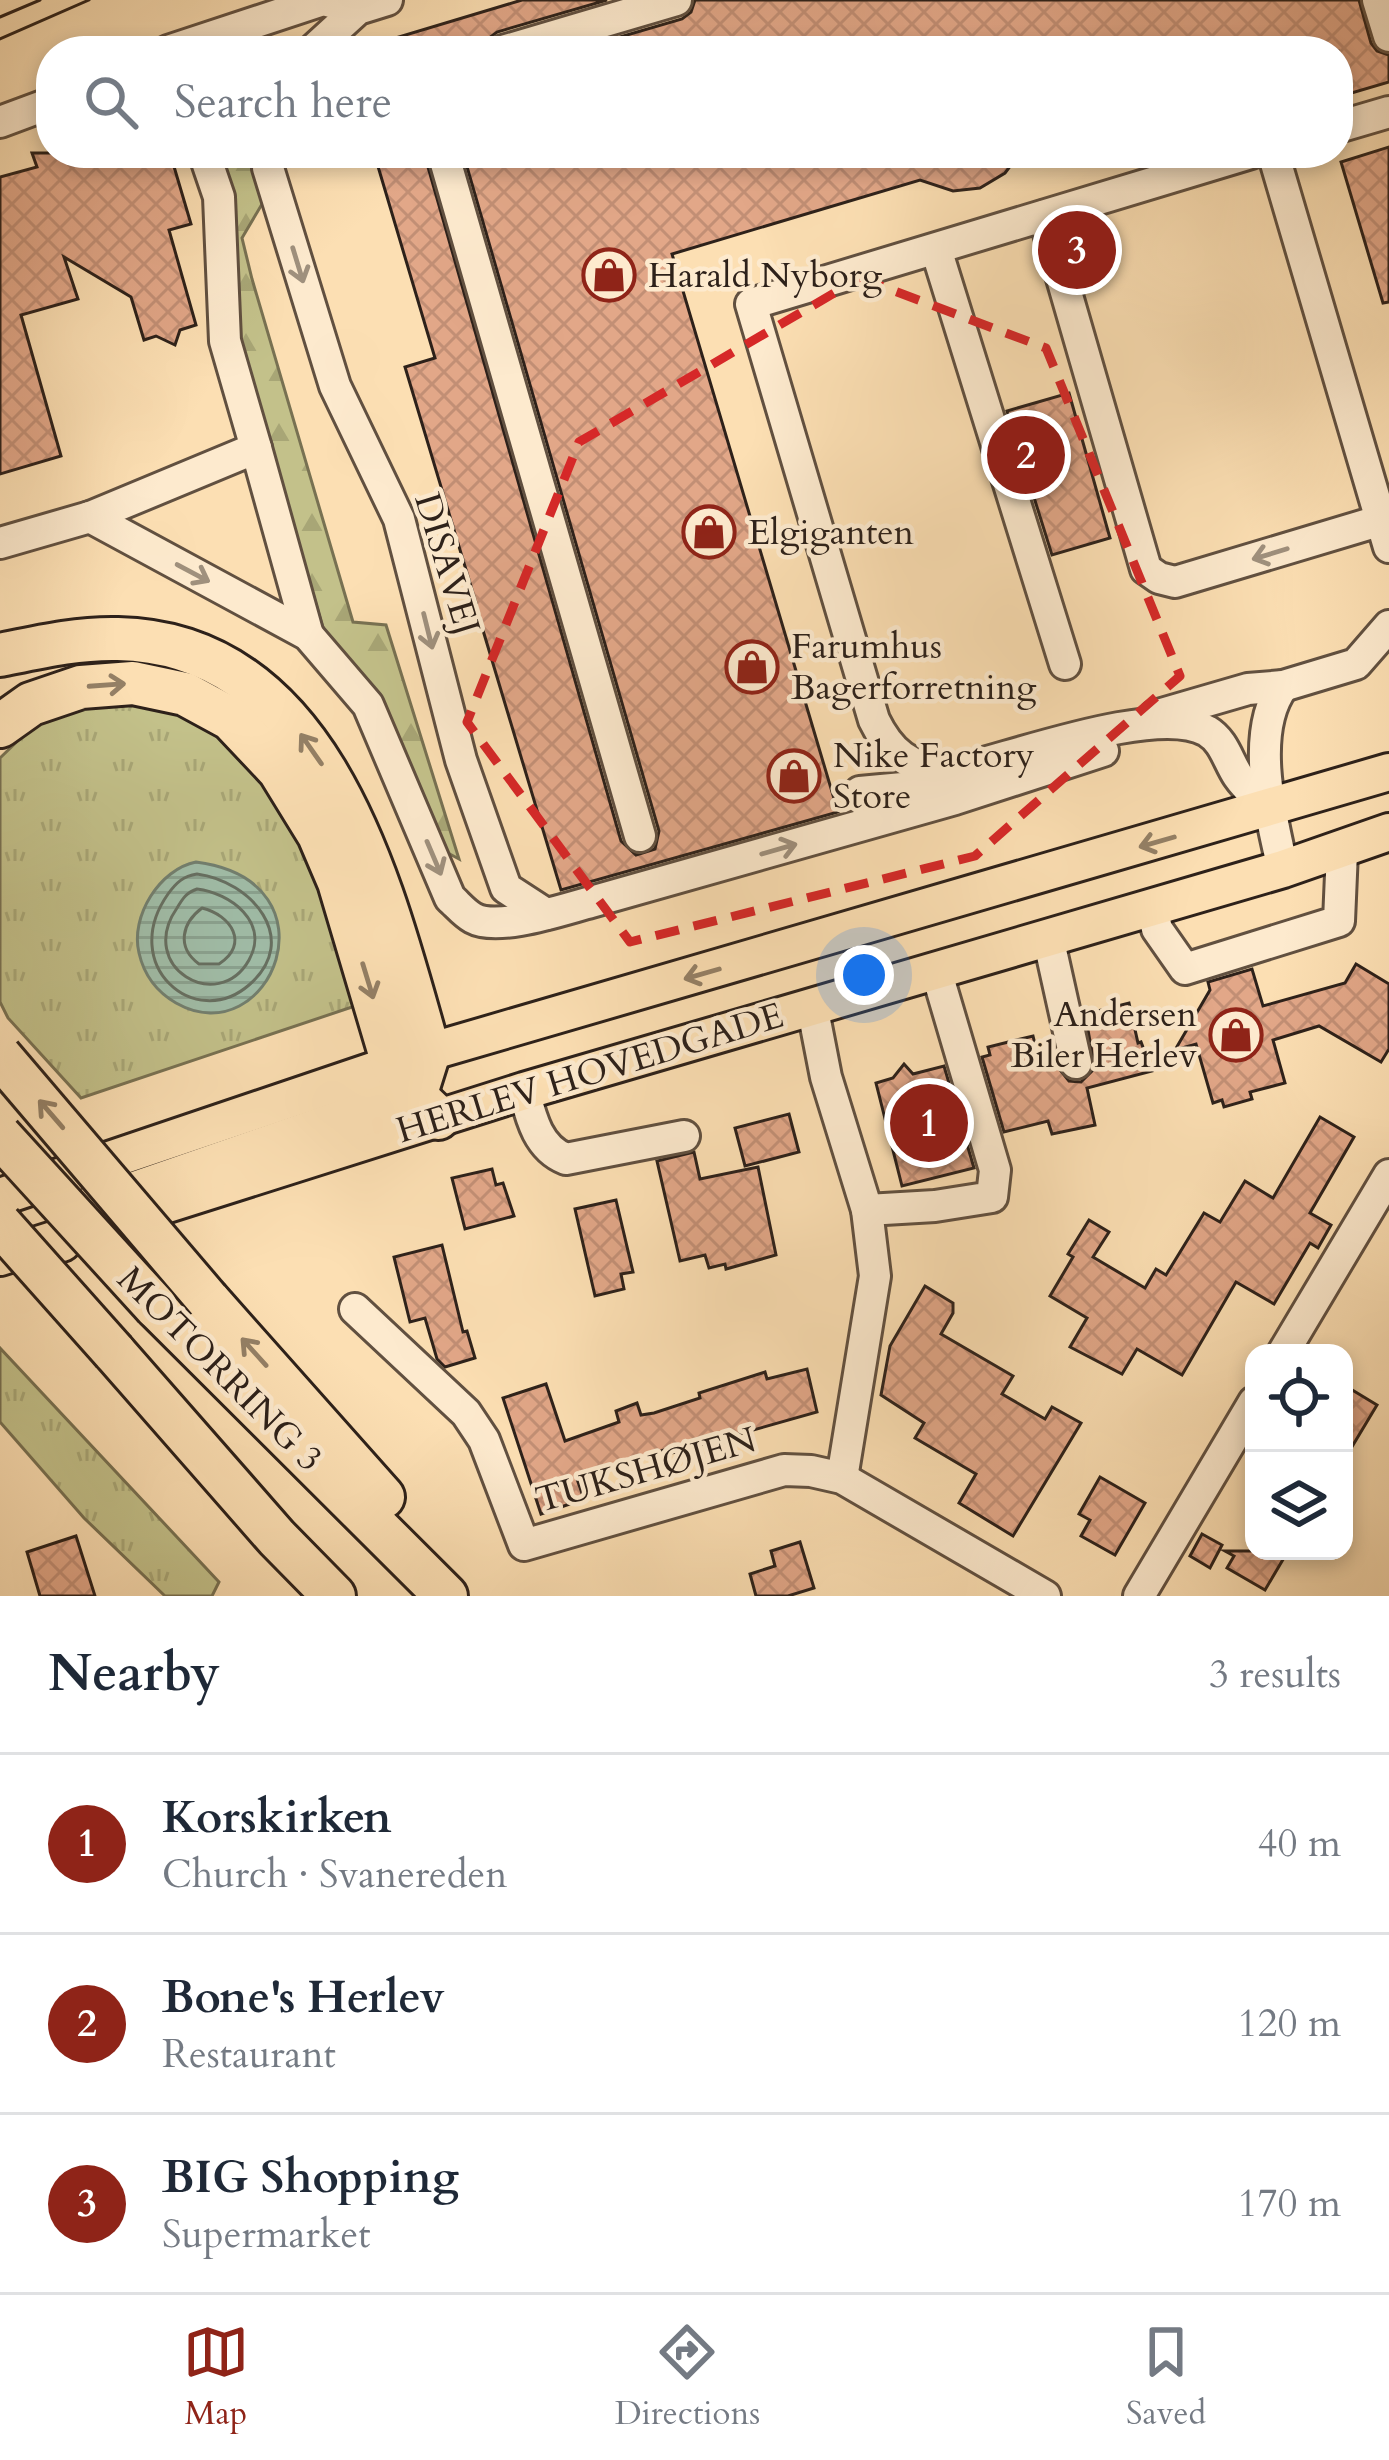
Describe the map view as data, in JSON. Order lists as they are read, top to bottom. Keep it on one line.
{"streets":{"highway":["MOTORRING 3"],"main road":["HERLEV HOVEDGADE"],"street":["DISAVEJ","TUKSHØJEN"]},"places":{"shop":["Harald Nyborg","Elgiganten","Farumhus Bagerforretning","Nike Factory Store","Andersen Biler Herlev"]},"page":{"search":"Search here","pins":["3","2","1"],"heading":["Nearby","3 results"],"list":[{"mark":"1","name":"Korskirken","note":"Church · Svanereden","value":"40 m"},{"mark":"2","name":"Bone's Herlev","note":"Restaurant","value":"120 m"},{"mark":"3","name":"BIG Shopping","note":"Supermarket","value":"170 m"}],"nav":["Map","Directions","Saved"]}}
